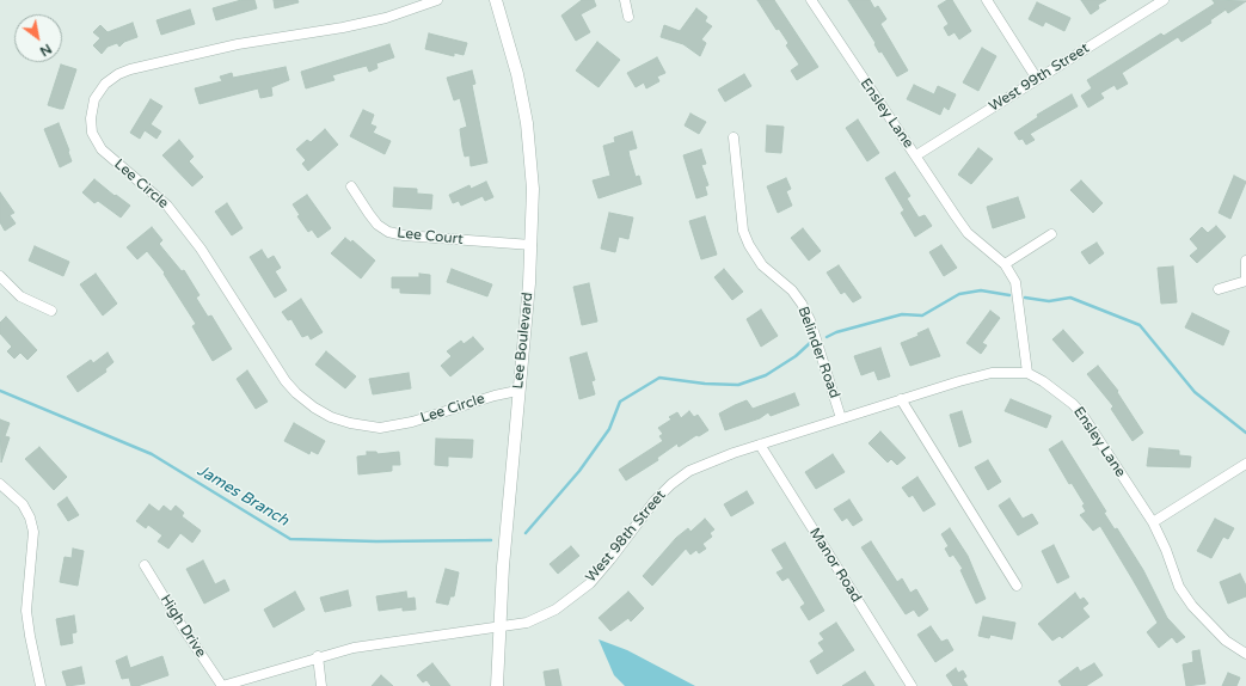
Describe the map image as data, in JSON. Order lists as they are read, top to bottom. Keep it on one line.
{"streets":{"street":["West 99th Street","Ensley Lane","Lee Circle","Lee Court","Lee Boulevard","Belinder Road","West 98th Street","Manor Road","High Drive"]},"crossings":[["West 99th Street","Ensley Lane"],["Ensley Lane","West 98th Street"],["Lee Circle","Lee Boulevard"],["Lee Court","Lee Boulevard"],["Lee Boulevard","West 98th Street"],["Belinder Road","West 98th Street"],["West 98th Street","Manor Road"],["West 98th Street","High Drive"]],"water":["James Branch"],"north":"bottom right"}
